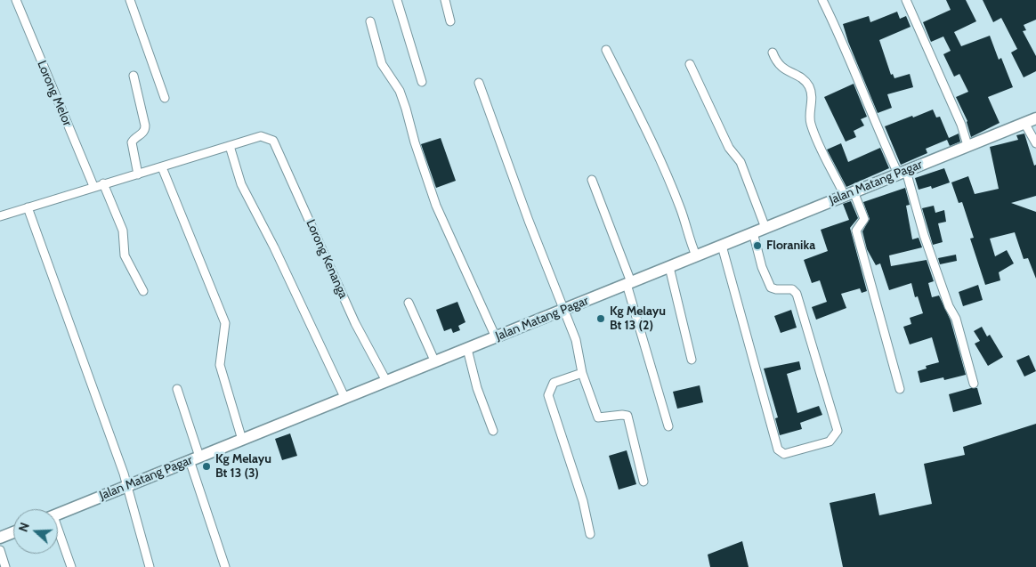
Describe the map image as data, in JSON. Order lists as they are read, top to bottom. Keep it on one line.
{"streets":{"main road":["Jalan Matang Pagar"],"street":["Lorong Melor","Lorong Kenanga"]},"crossings":[["Jalan Matang Pagar","Lorong Kenanga"]],"places":["Floranika","Kg Melayu Bt 13 (2)","Kg Melayu Bt 13 (3)"],"north":"left"}
